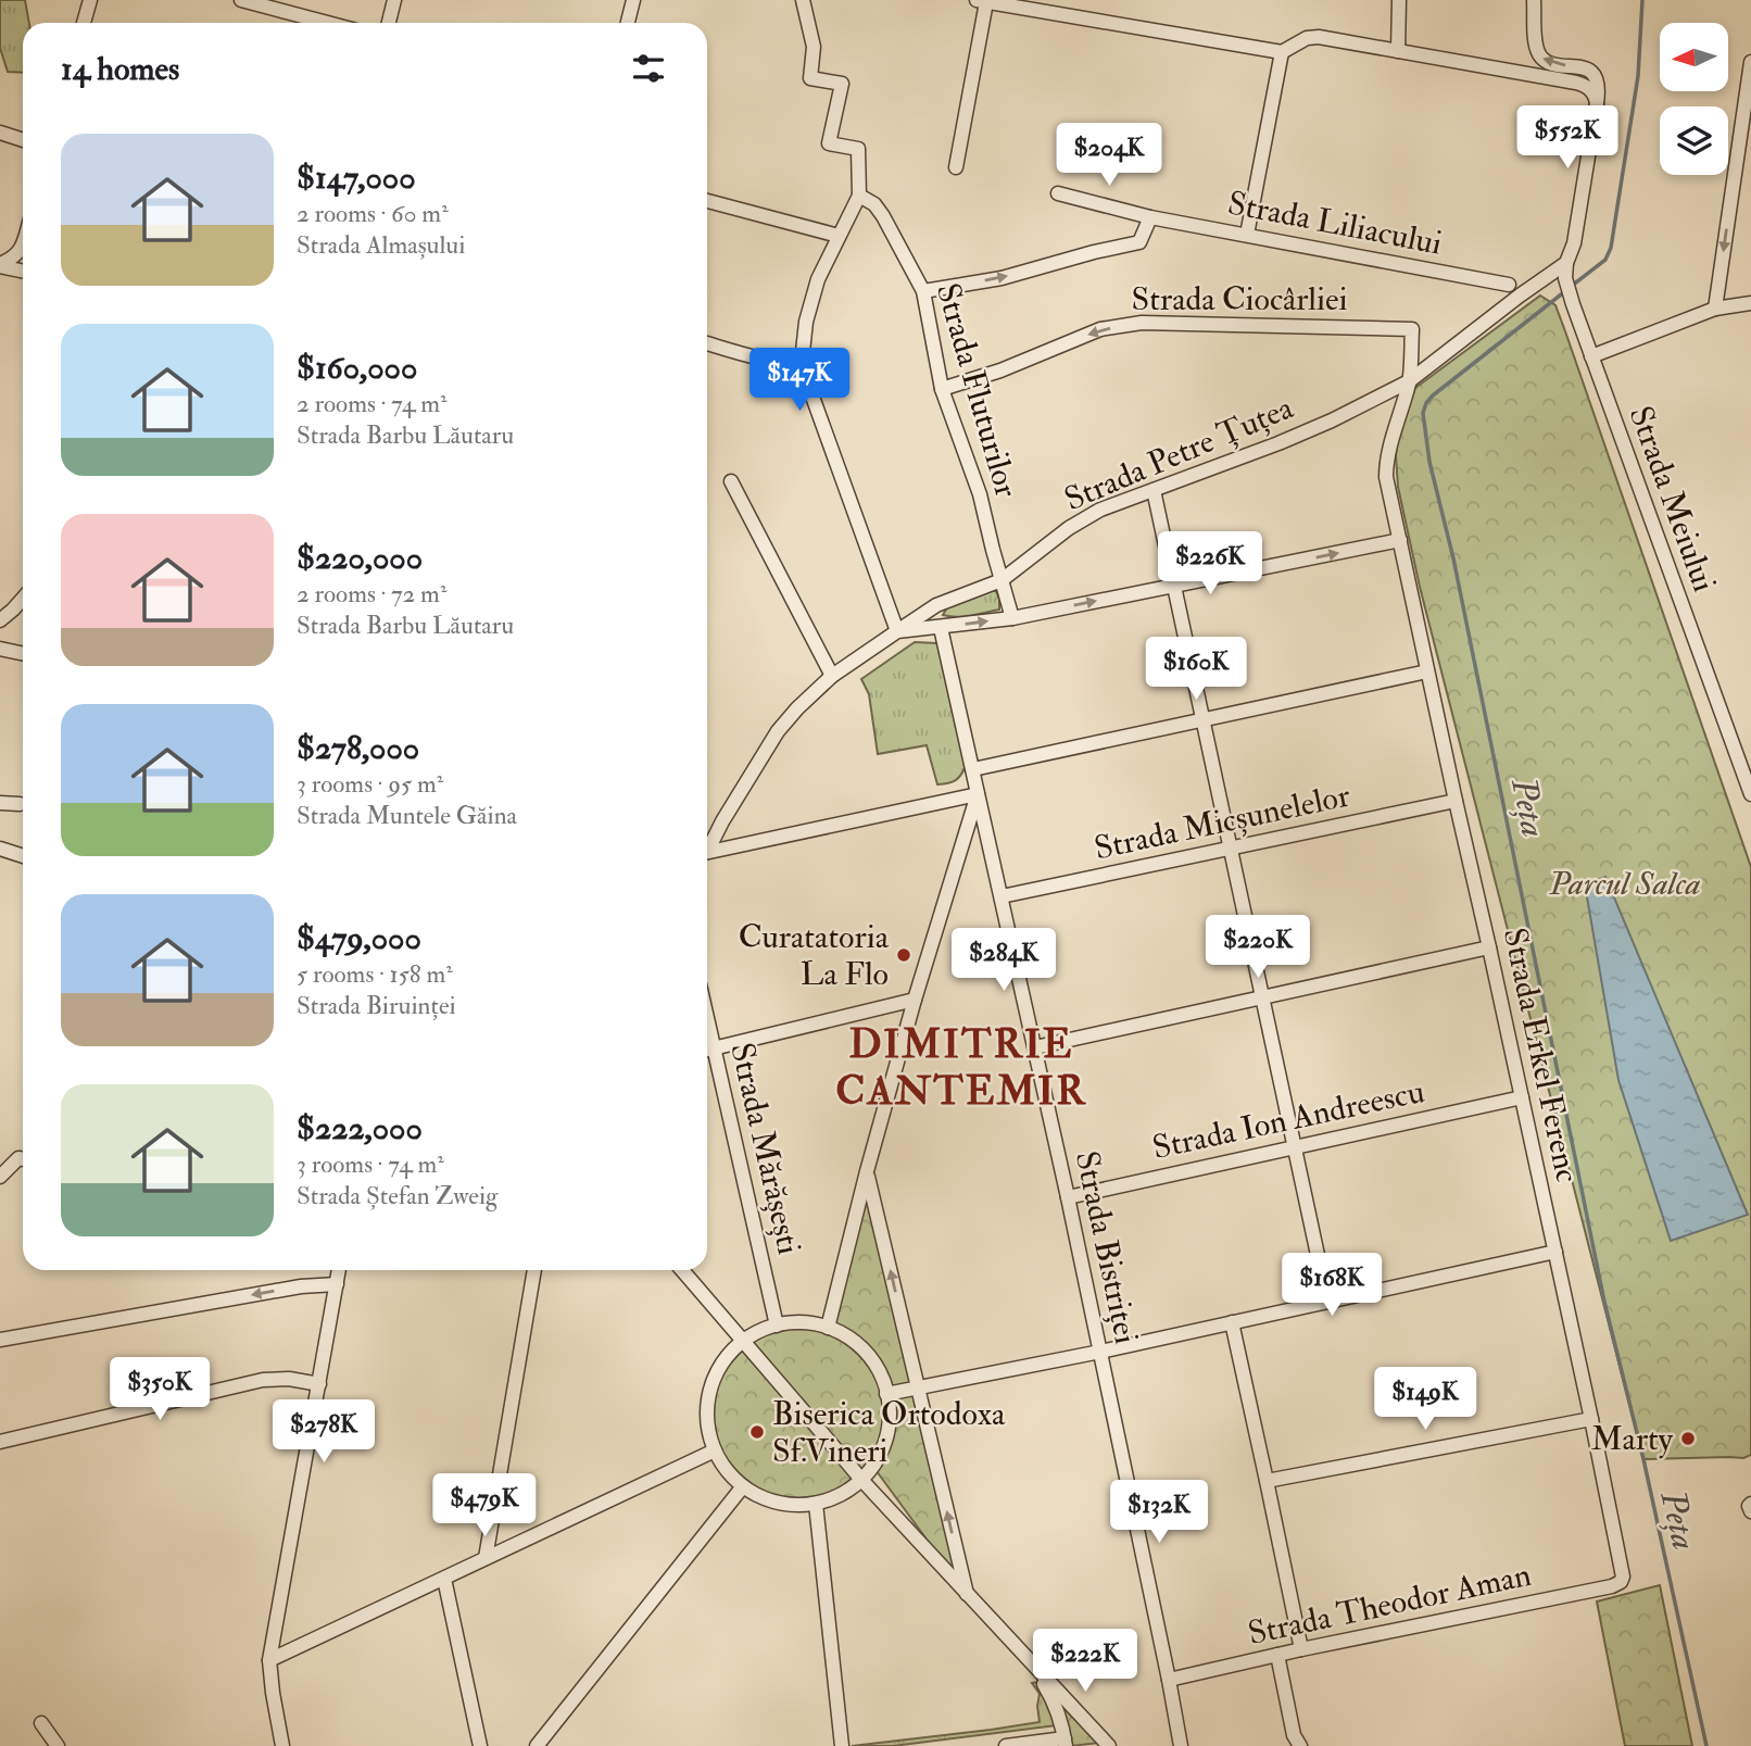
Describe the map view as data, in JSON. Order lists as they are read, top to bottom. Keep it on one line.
{"streets":{"street":["Strada Liliacului","Strada Ciocârliei","Strada Fluturilor","Strada Petre Țuțea","Strada Meiului","Strada Micșunelelor","Strada Erkel Ferenc","Strada Ion Andreescu","Strada Mărășești","Strada Bistriței","Strada Theodor Aman"]},"crossings":[["Strada Ciocârliei","Strada Fluturilor"],["Strada Ciocârliei","Strada Erkel Ferenc"],["Strada Fluturilor","Strada Petre Țuțea"],["Strada Petre Țuțea","Strada Meiului"],["Strada Petre Țuțea","Strada Erkel Ferenc"],["Strada Micșunelelor","Strada Erkel Ferenc"],["Strada Micșunelelor","Strada Bistriței"],["Strada Erkel Ferenc","Strada Ion Andreescu"],["Strada Erkel Ferenc","Strada Theodor Aman"],["Strada Ion Andreescu","Strada Bistriței"],["Strada Bistriței","Strada Theodor Aman"]],"districts":["DIMITRIE CANTEMIR"],"water":["Peța"],"parks":["Parcul Salca"],"places":["Curatatoria La Flo","Biserica Ortodoxa Sf.Vineri","Marty"],"north":"left","page":{"heading":"14 homes","price":["$552K","$204K","$147K","$226K","$160K","$220K","$284K","$168K","$350K","$149K","$278K","$479K","$132K","$222K"],"list":[{"name":"$147,000","note":"2 rooms · 60 m² · Strada Almașului"},{"name":"$160,000","note":"2 rooms · 74 m² · Strada Barbu Lăutaru"},{"name":"$220,000","note":"2 rooms · 72 m² · Strada Barbu Lăutaru"},{"name":"$278,000","note":"3 rooms · 95 m² · Strada Muntele Găina"},{"name":"$479,000","note":"5 rooms · 158 m² · Strada Biruinței"},{"name":"$222,000","note":"3 rooms · 74 m² · Strada Ștefan Zweig"}]}}
